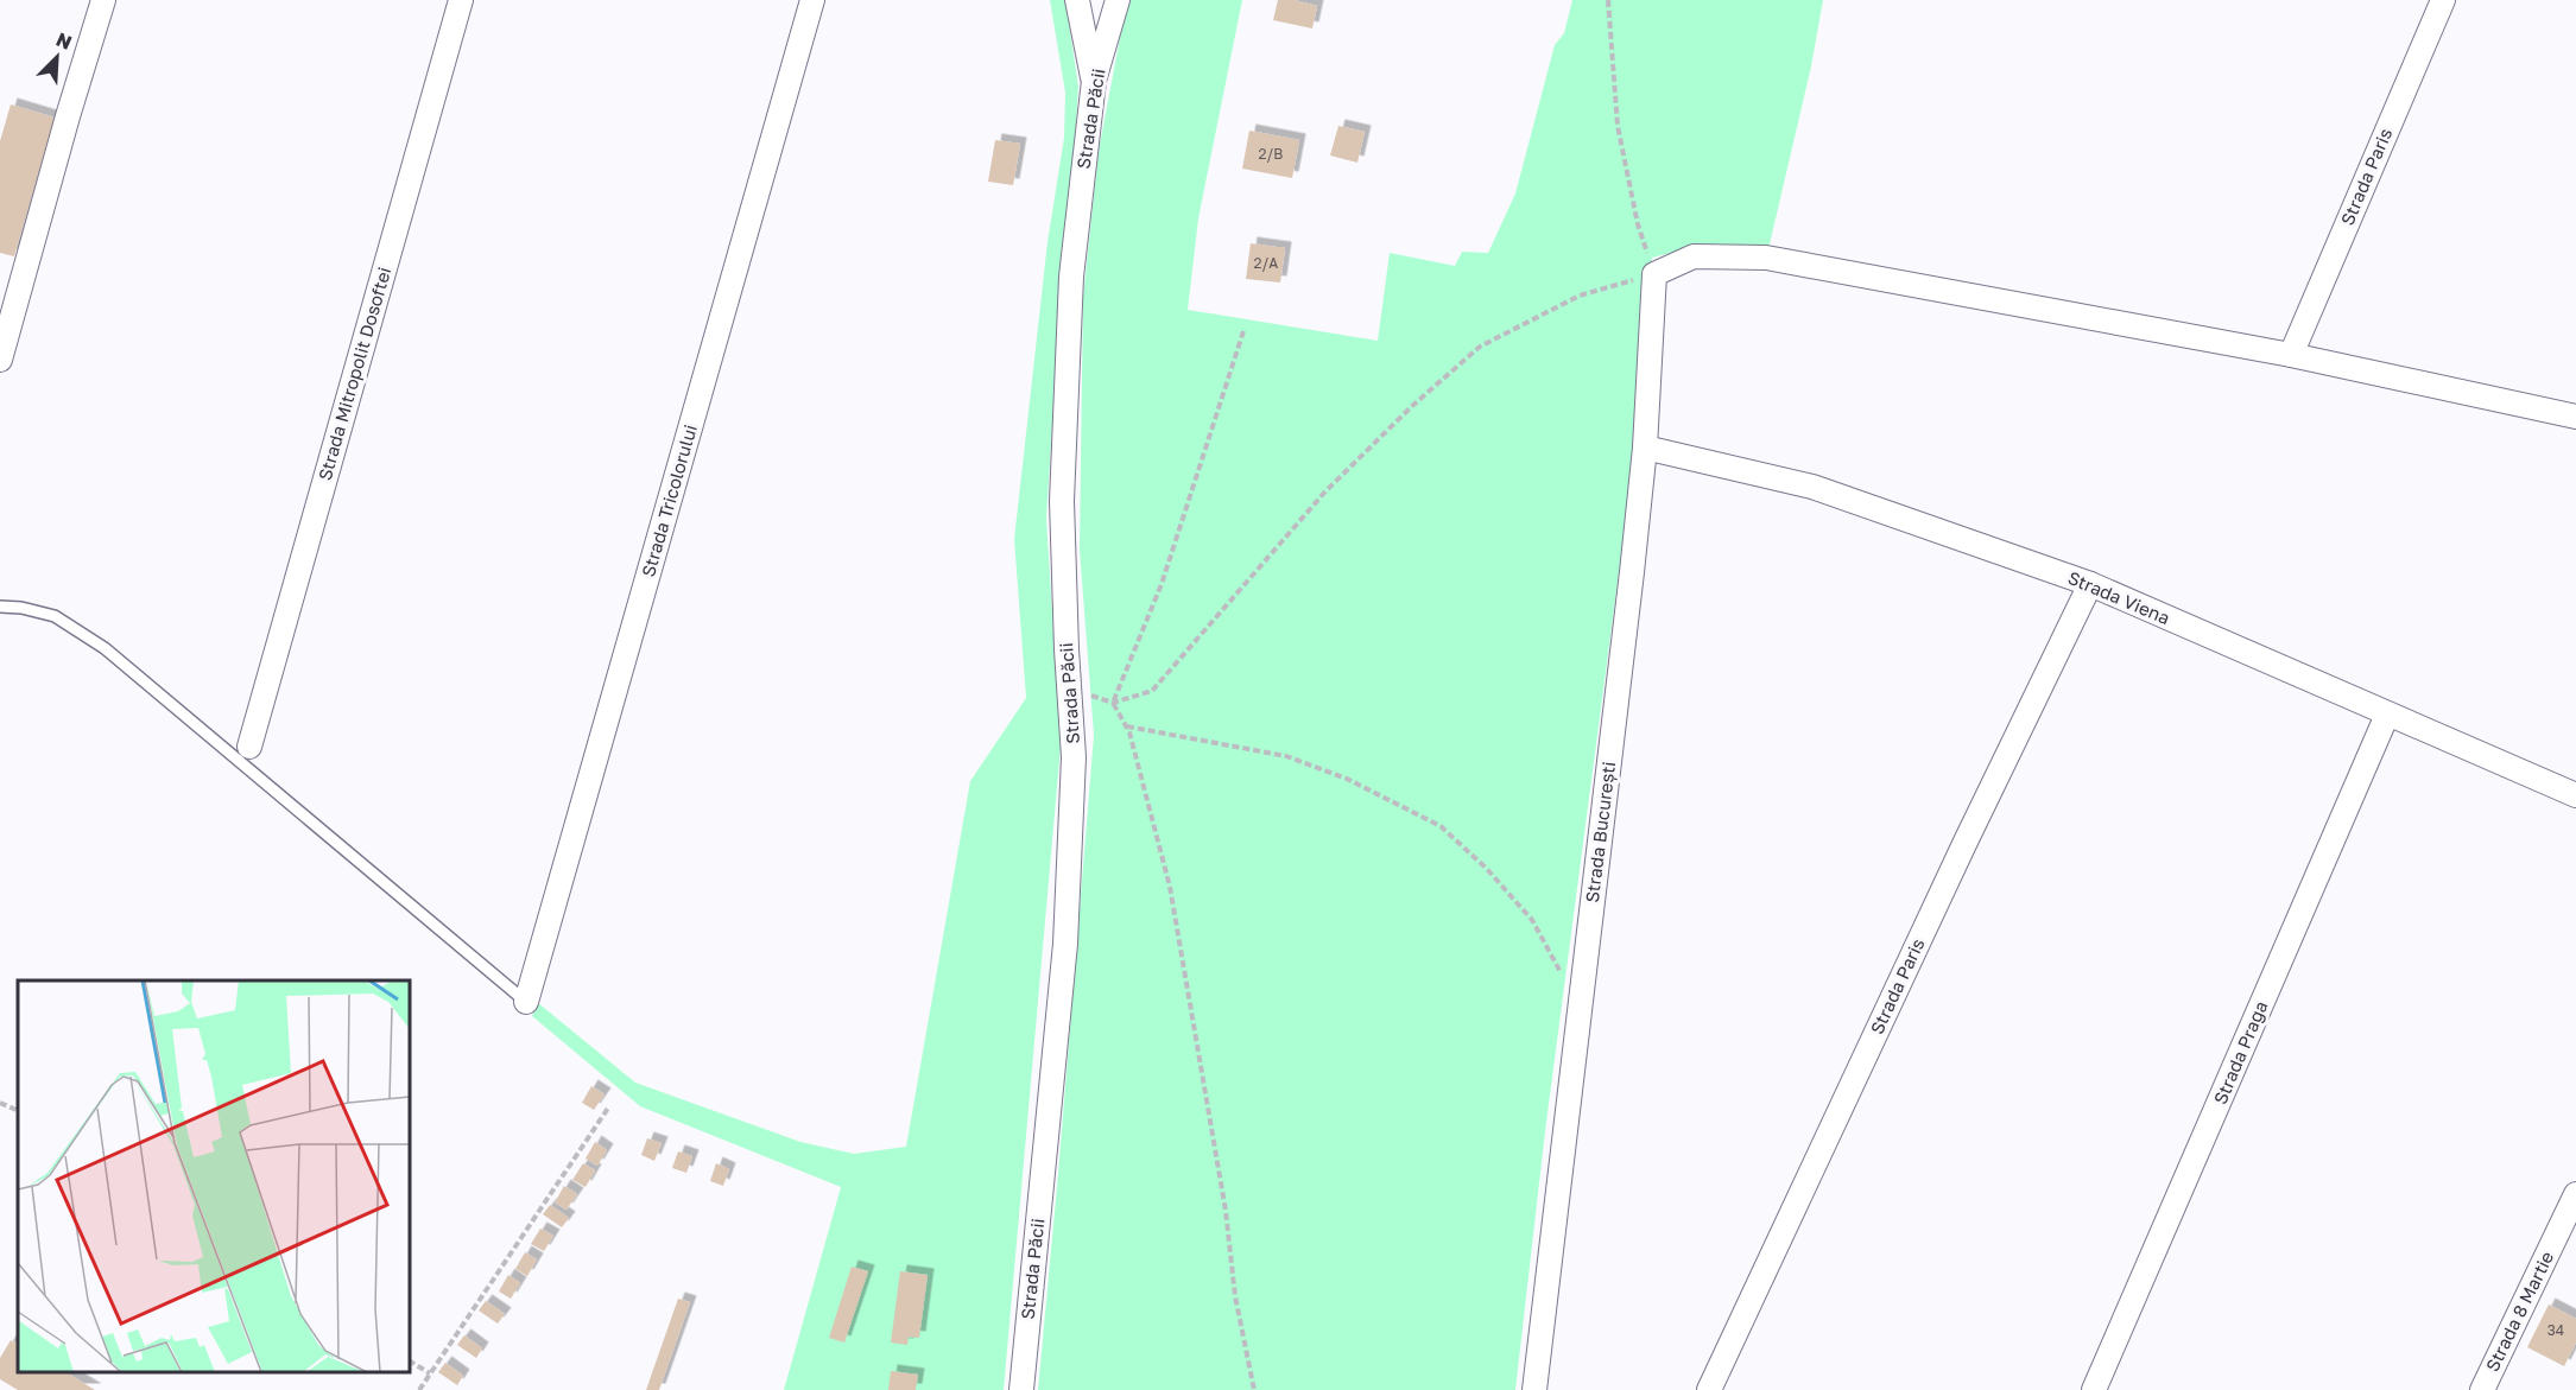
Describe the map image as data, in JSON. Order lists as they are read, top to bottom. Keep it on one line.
{"streets":{"street":["Strada Păcii","Strada Paris","Strada Mitropolit Dosoftei","Strada Tricolorului","Strada Viena","Strada București","Strada Praga","Strada 8 Martie"]},"crossings":[["Strada Paris","Strada Viena"],["Strada Viena","Strada București"],["Strada Viena","Strada Praga"]],"house_numbers":["2/B","2/A","34"],"north":"top right"}
